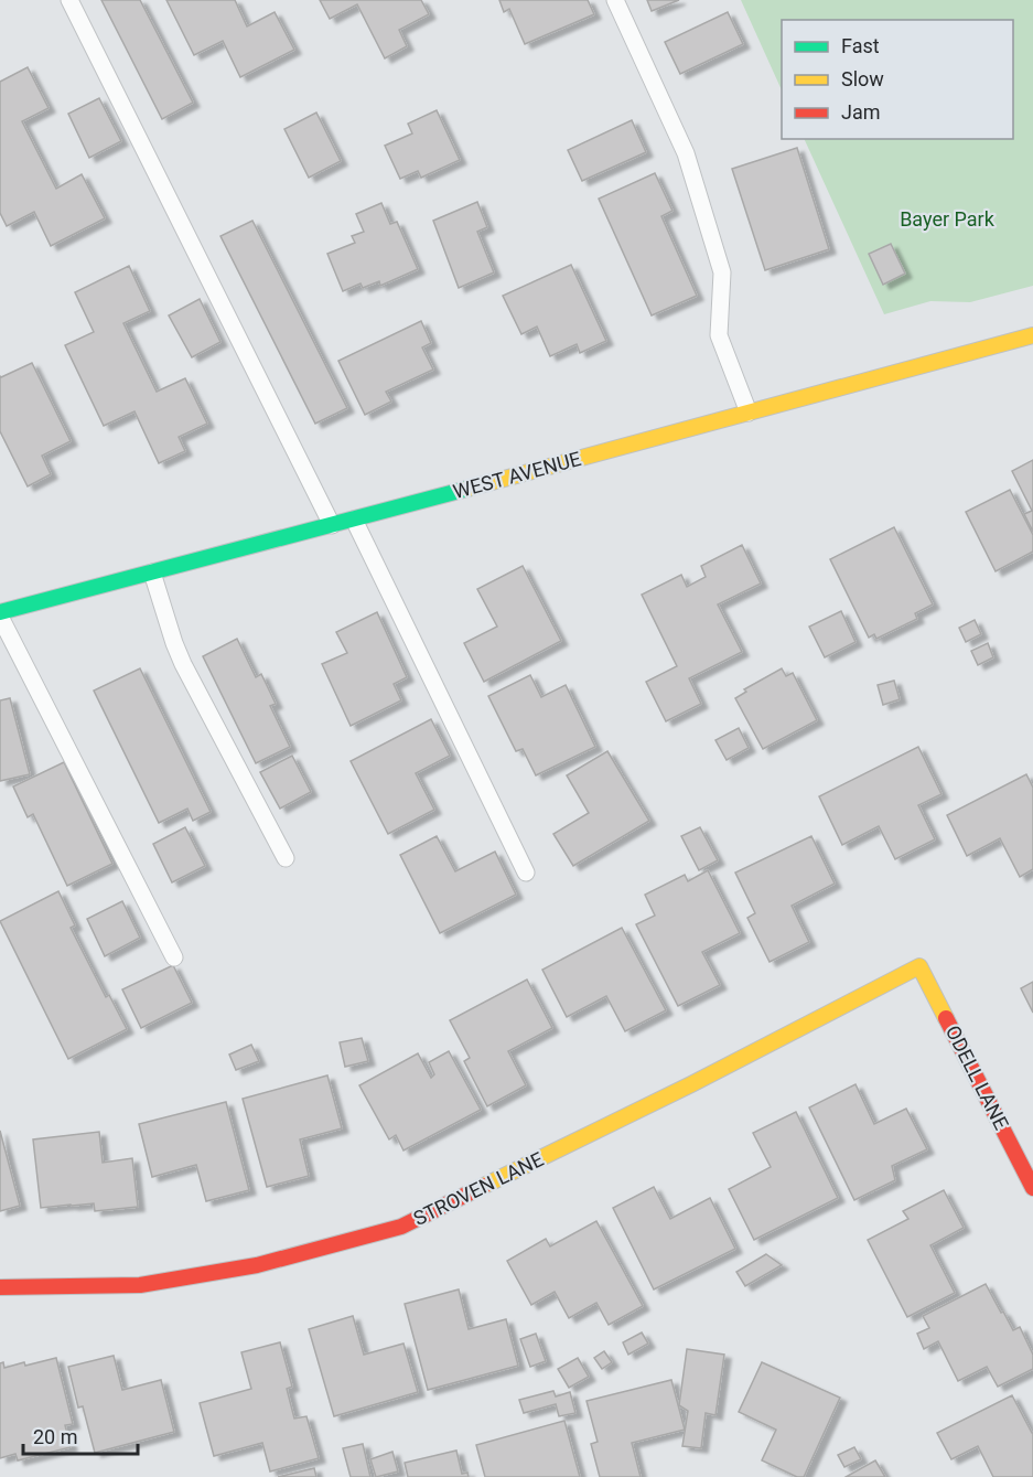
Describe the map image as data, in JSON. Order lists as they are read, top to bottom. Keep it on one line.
{"streets":{"street":["WEST AVENUE","ODELL LANE","STROVEN LANE"]},"crossings":[["ODELL LANE","STROVEN LANE"]],"parks":["Bayer Park"],"legend":["Fast","Slow","Jam"],"scale_bar":"20 m"}
